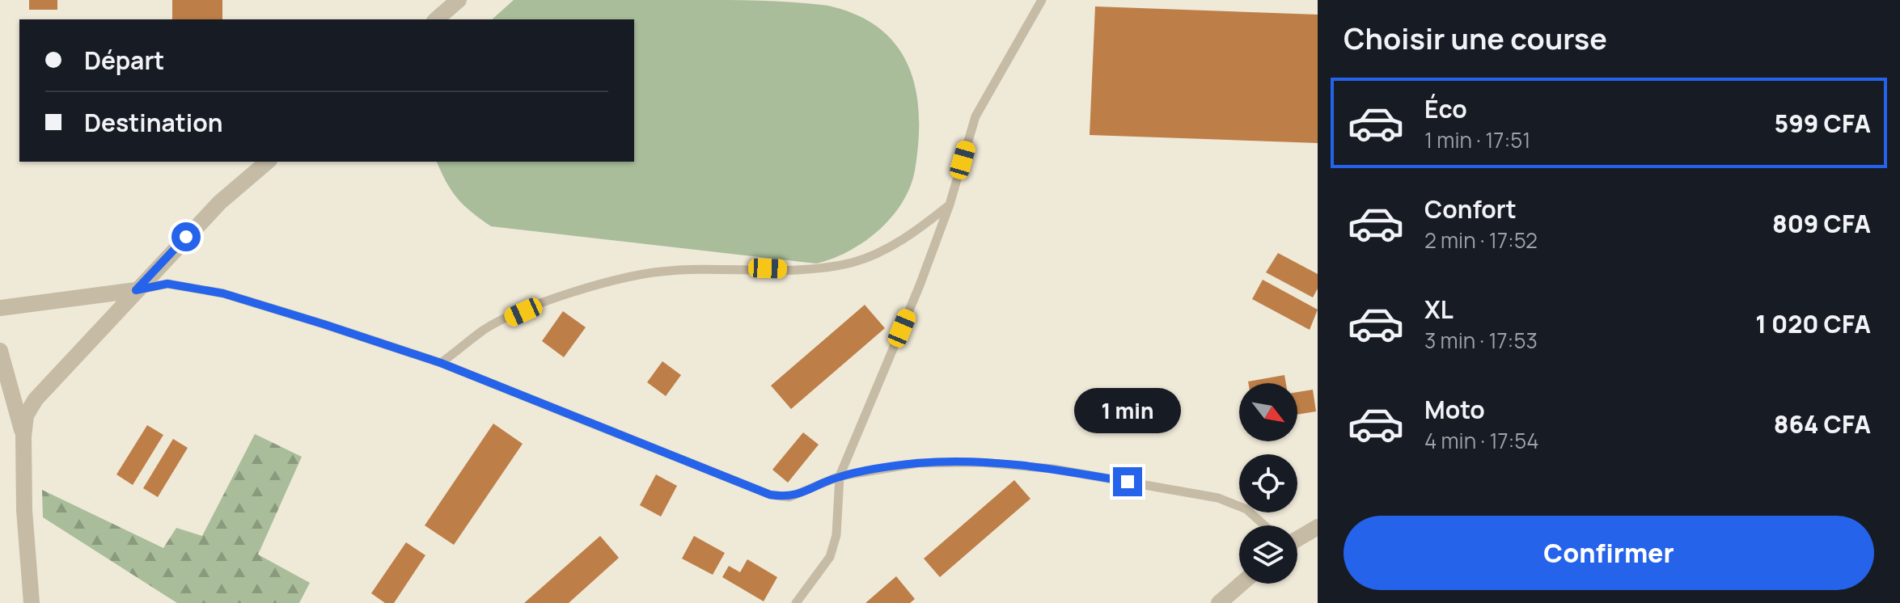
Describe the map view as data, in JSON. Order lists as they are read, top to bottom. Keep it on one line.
{"north":"bottom right","page":{"heading":"Choisir une course","banner":["Départ","Destination"],"list":[{"name":"Éco","note":"1 min · 17:51","value":"599 CFA"},{"name":"Confort","note":"2 min · 17:52","value":"809 CFA"},{"name":"XL","note":"3 min · 17:53","value":"1 020 CFA"},{"name":"Moto","note":"4 min · 17:54","value":"864 CFA"}],"bubble":"1 min","buttons":"Confirmer"}}
